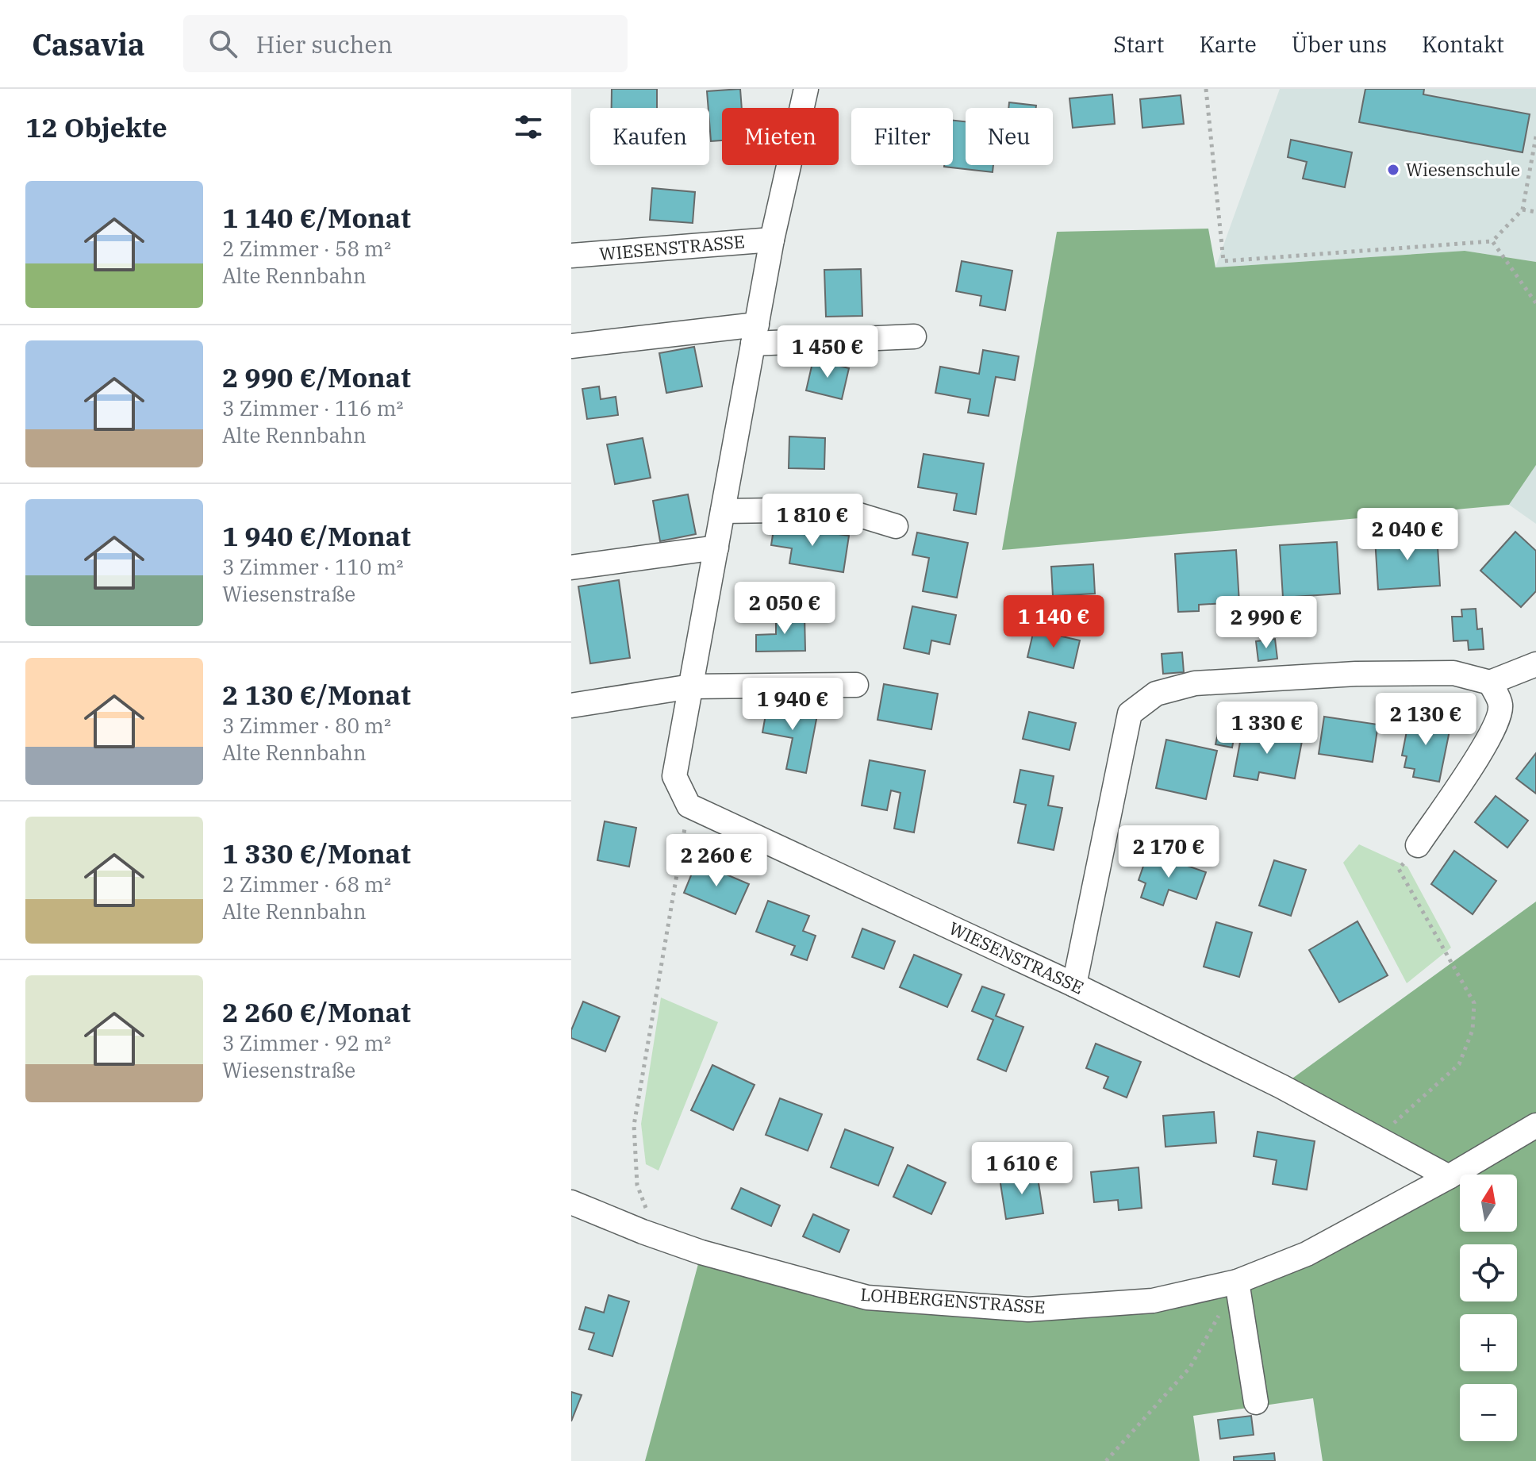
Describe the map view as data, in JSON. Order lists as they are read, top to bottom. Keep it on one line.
{"streets":{"street":["WIESENSTRASSE","LOHBERGENSTRASSE"]},"crossings":[["WIESENSTRASSE","LOHBERGENSTRASSE"]],"places":["Wiesenschule"],"north":"top","page":{"header":"Casavia","search":"Hier suchen","nav":["Start","Karte","Über uns","Kontakt"],"heading":"12 Objekte","chip":["Kaufen","Mieten","Filter","Neu"],"list":[{"name":"1 140 €/Monat","note":"2 Zimmer · 58 m² · Alte Rennbahn"},{"name":"2 990 €/Monat","note":"3 Zimmer · 116 m² · Alte Rennbahn"},{"name":"1 940 €/Monat","note":"3 Zimmer · 110 m² · Wiesenstraße"},{"name":"2 130 €/Monat","note":"3 Zimmer · 80 m² · Alte Rennbahn"},{"name":"1 330 €/Monat","note":"2 Zimmer · 68 m² · Alte Rennbahn"},{"name":"2 260 €/Monat","note":"3 Zimmer · 92 m² · Wiesenstraße"}],"price":["1 450 €","1 810 €","2 040 €","2 050 €","1 140 €","2 990 €","1 940 €","2 130 €","1 330 €","2 170 €","2 260 €","1 610 €"],"map_buttons":["+","−"]}}
